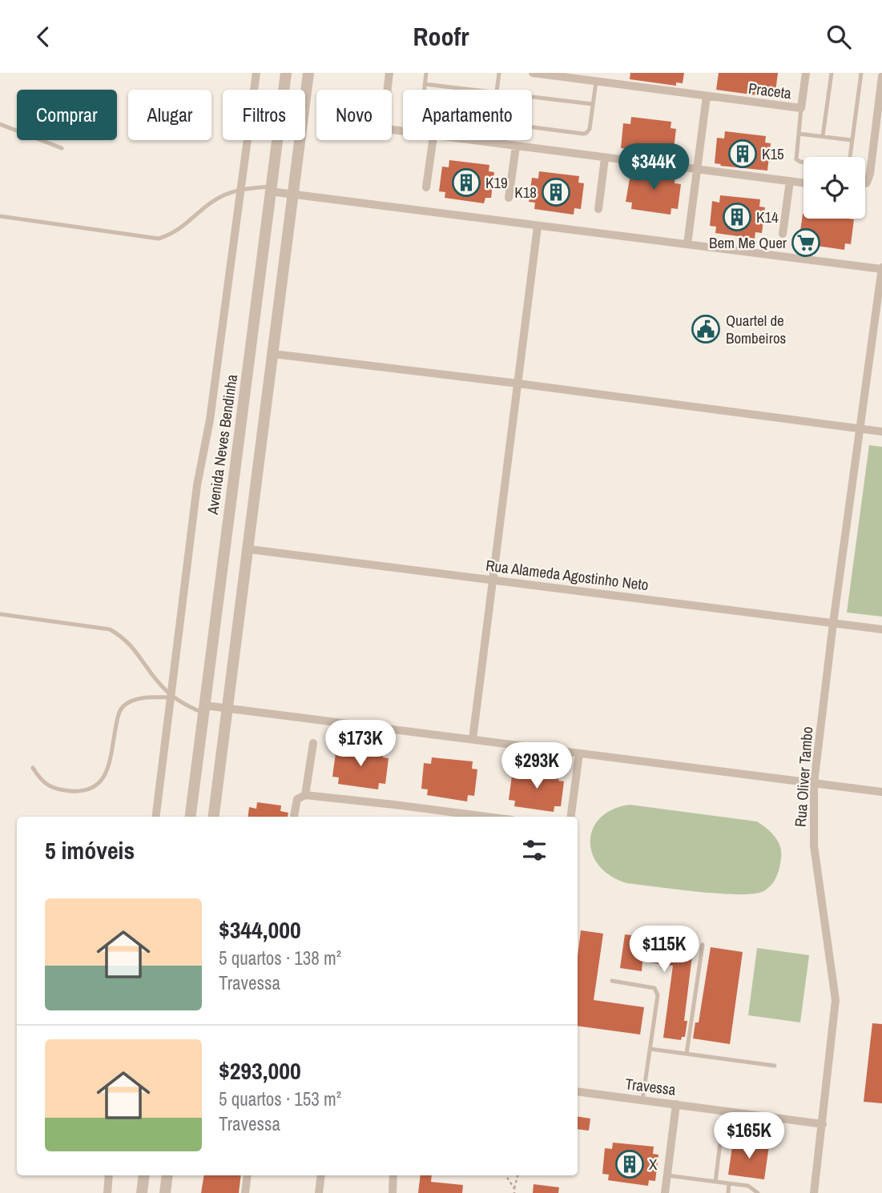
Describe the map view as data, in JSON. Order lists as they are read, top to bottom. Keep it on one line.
{"streets":{"street":["Praceta","Avenida Neves Bendinha","Rua Alameda Agostinho Neto","Rua Oliver Tambo","Travessa"]},"crossings":[["Rua Alameda Agostinho Neto","Rua Oliver Tambo"],["Rua Oliver Tambo","Travessa"]],"places":{"building":["K15","K19","K18","K14","X"],"supermarket":["Bem Me Quer"],"public building":["Quartel de Bombeiros"]},"page":{"header":"Roofr","chip":["Comprar","Alugar","Filtros","Novo","Apartamento"],"price":["$344K","$173K","$293K","$115K","$165K"],"heading":"5 imóveis","list":[{"name":"$344,000","note":"5 quartos · 138 m² · Travessa"},{"name":"$293,000","note":"5 quartos · 153 m² · Travessa"}]}}
